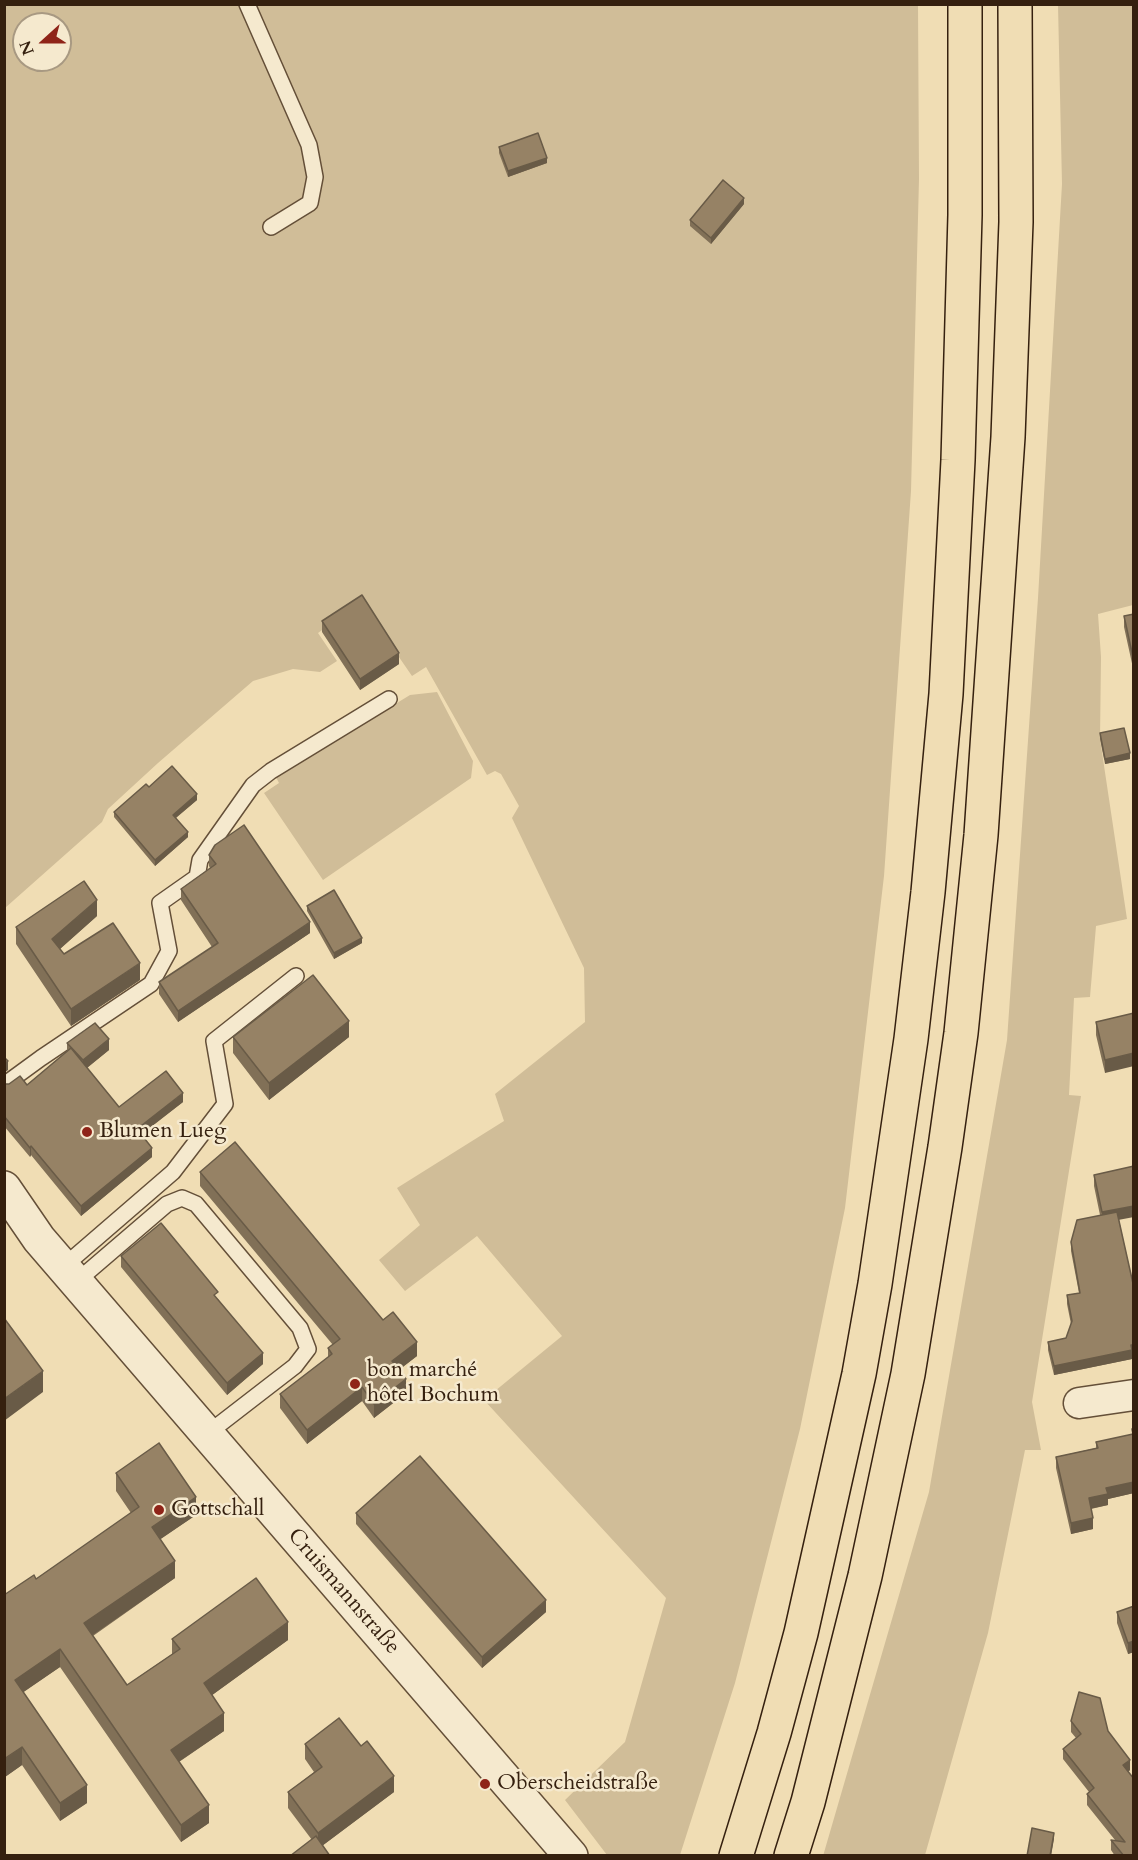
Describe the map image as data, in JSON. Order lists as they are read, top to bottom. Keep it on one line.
{"streets":{"street":["Cruismannstraße"]},"places":["Blumen Lueg","bon marché hôtel Bochum","Gottschall","Oberscheidstraße"],"north":"left"}
